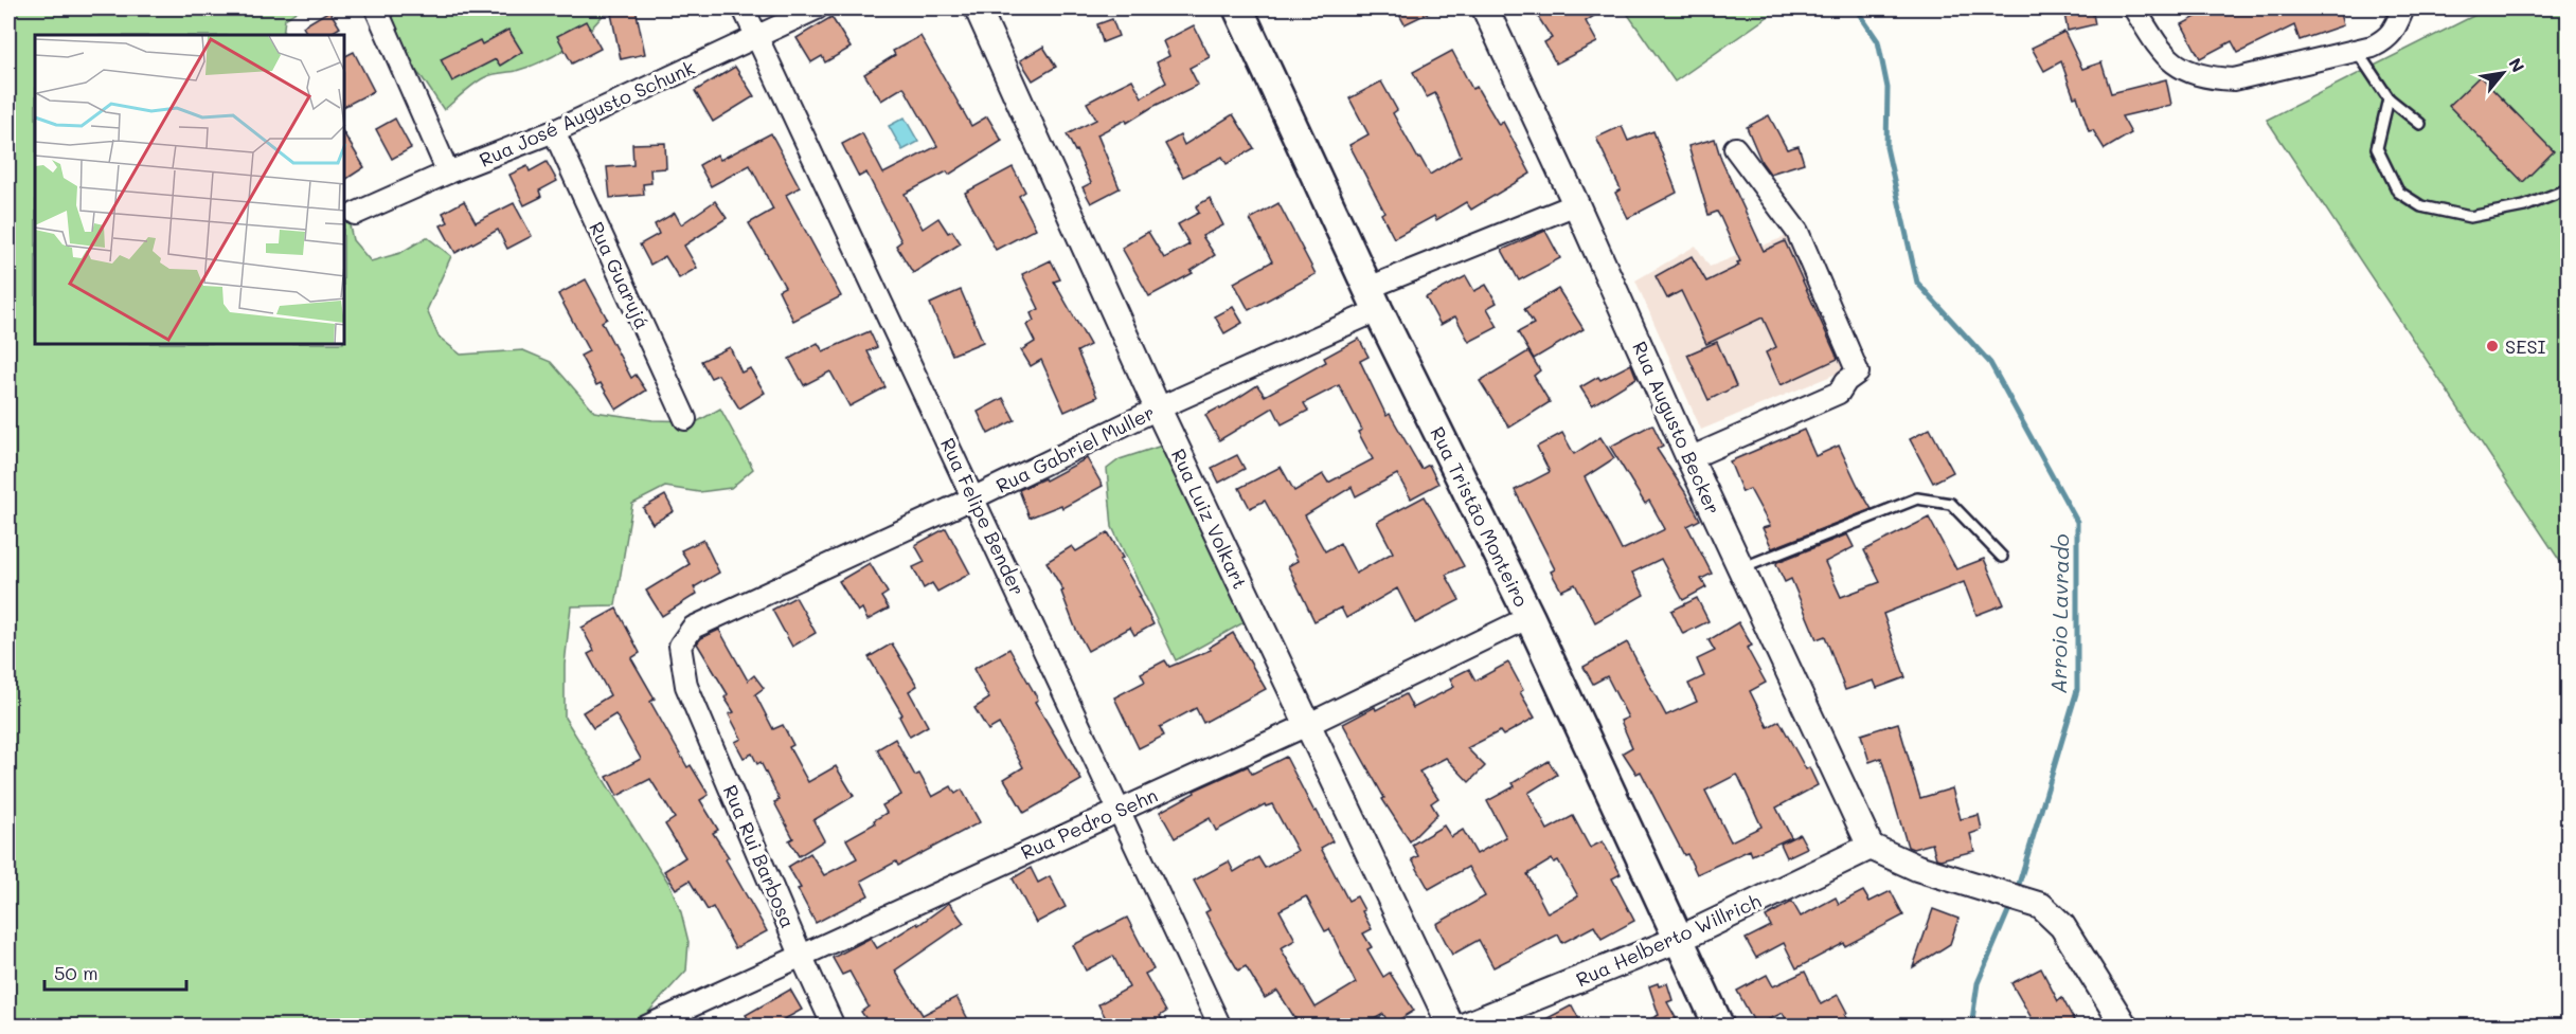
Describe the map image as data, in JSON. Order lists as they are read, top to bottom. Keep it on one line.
{"streets":{"main road":["Rua Tristão Monteiro"],"street":["Rua José Augusto Schunk","Rua Guarujá","Rua Augusto Becker","Rua Gabriel Muller","Rua Felipe Bender","Rua Luiz Volkart","Rua Pedro Sehn","Rua Rui Barbosa","Rua Helberto Willrich"]},"crossings":[["Rua José Augusto Schunk","Rua Guarujá"],["Rua José Augusto Schunk","Rua Felipe Bender"],["Rua Augusto Becker","Rua Gabriel Muller"],["Rua Augusto Becker","Rua Helberto Willrich"],["Rua Gabriel Muller","Rua Felipe Bender"],["Rua Gabriel Muller","Rua Tristão Monteiro"],["Rua Gabriel Muller","Rua Luiz Volkart"],["Rua Gabriel Muller","Rua Rui Barbosa"],["Rua Felipe Bender","Rua Pedro Sehn"],["Rua Tristão Monteiro","Rua Pedro Sehn"],["Rua Tristão Monteiro","Rua Helberto Willrich"],["Rua Luiz Volkart","Rua Pedro Sehn"],["Rua Pedro Sehn","Rua Rui Barbosa"]],"water":["Arroio Lavrado"],"places":["SESI"],"scale_bar":"50 m","north":"top right"}
